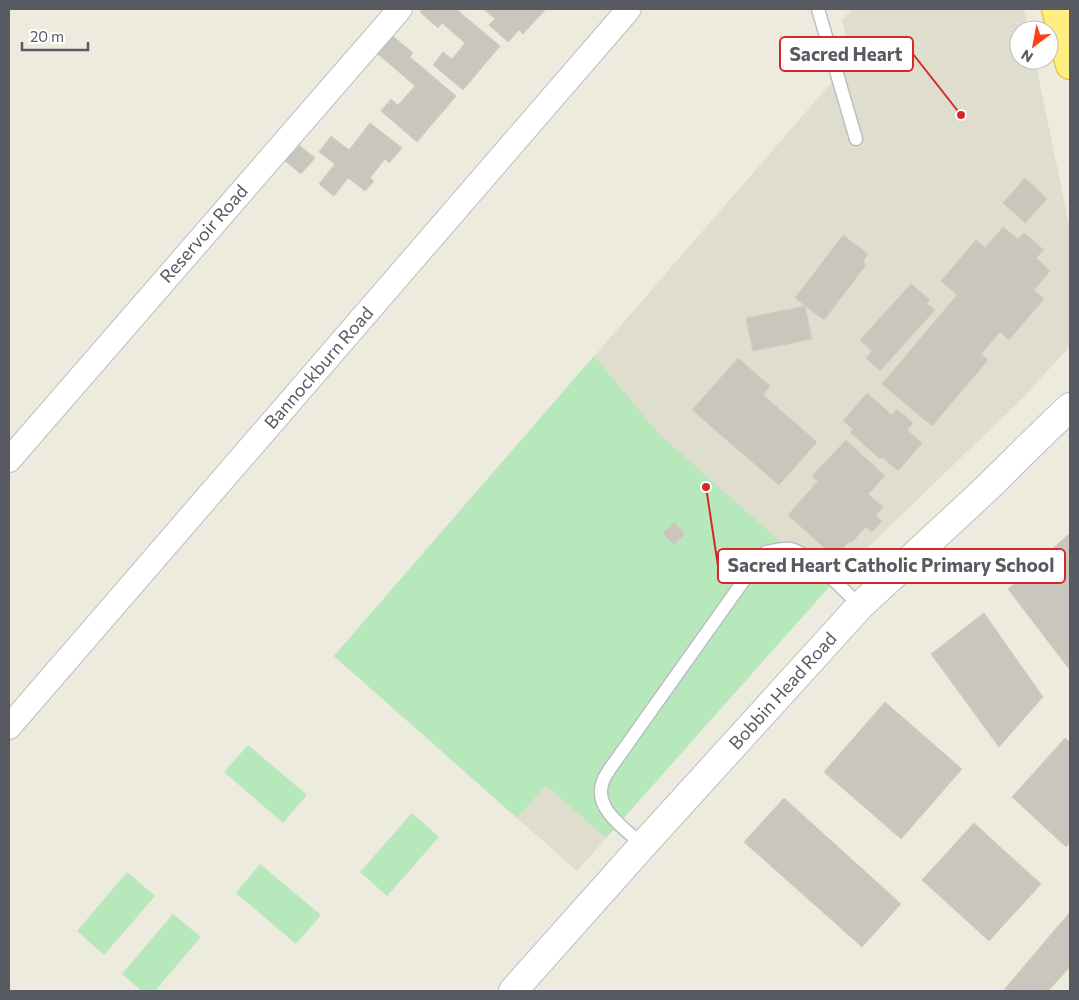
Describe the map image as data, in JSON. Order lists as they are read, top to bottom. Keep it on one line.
{"streets":{"main road":["Bobbin Head Road"],"street":["Reservoir Road","Bannockburn Road"]},"places":["Sacred Heart","Sacred Heart Catholic Primary School"],"scale_bar":"20 m","north":"bottom left"}
